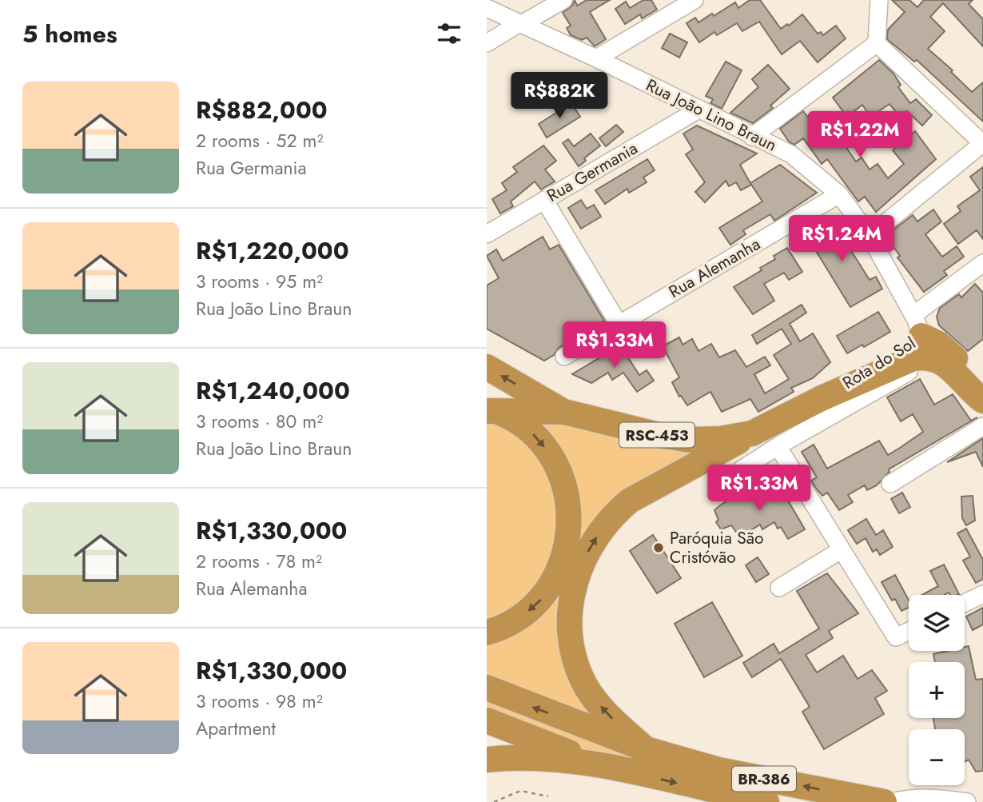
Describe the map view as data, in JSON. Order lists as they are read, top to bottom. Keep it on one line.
{"streets":{"highway":["Rota do Sol","RSC-453","BR-386"],"street":["Rua João Lino Braun","Rua Germania","Rua Alemanha"]},"crossings":[["Rua João Lino Braun","Rua Germania"],["Rua João Lino Braun","Rua Alemanha"],["Rua João Lino Braun","Rota do Sol"]],"places":["Paróquia São Cristóvão"],"page":{"heading":"5 homes","list":[{"name":"R$882,000","note":"2 rooms · 52 m² · Rua Germania"},{"name":"R$1,220,000","note":"3 rooms · 95 m² · Rua João Lino Braun"},{"name":"R$1,240,000","note":"3 rooms · 80 m² · Rua João Lino Braun"},{"name":"R$1,330,000","note":"2 rooms · 78 m² · Rua Alemanha"},{"name":"R$1,330,000","note":"3 rooms · 98 m² · Apartment"}],"price":["R$882K","R$1.22M","R$1.24M","R$1.33M","R$1.33M"],"map_buttons":["+","−"]}}
